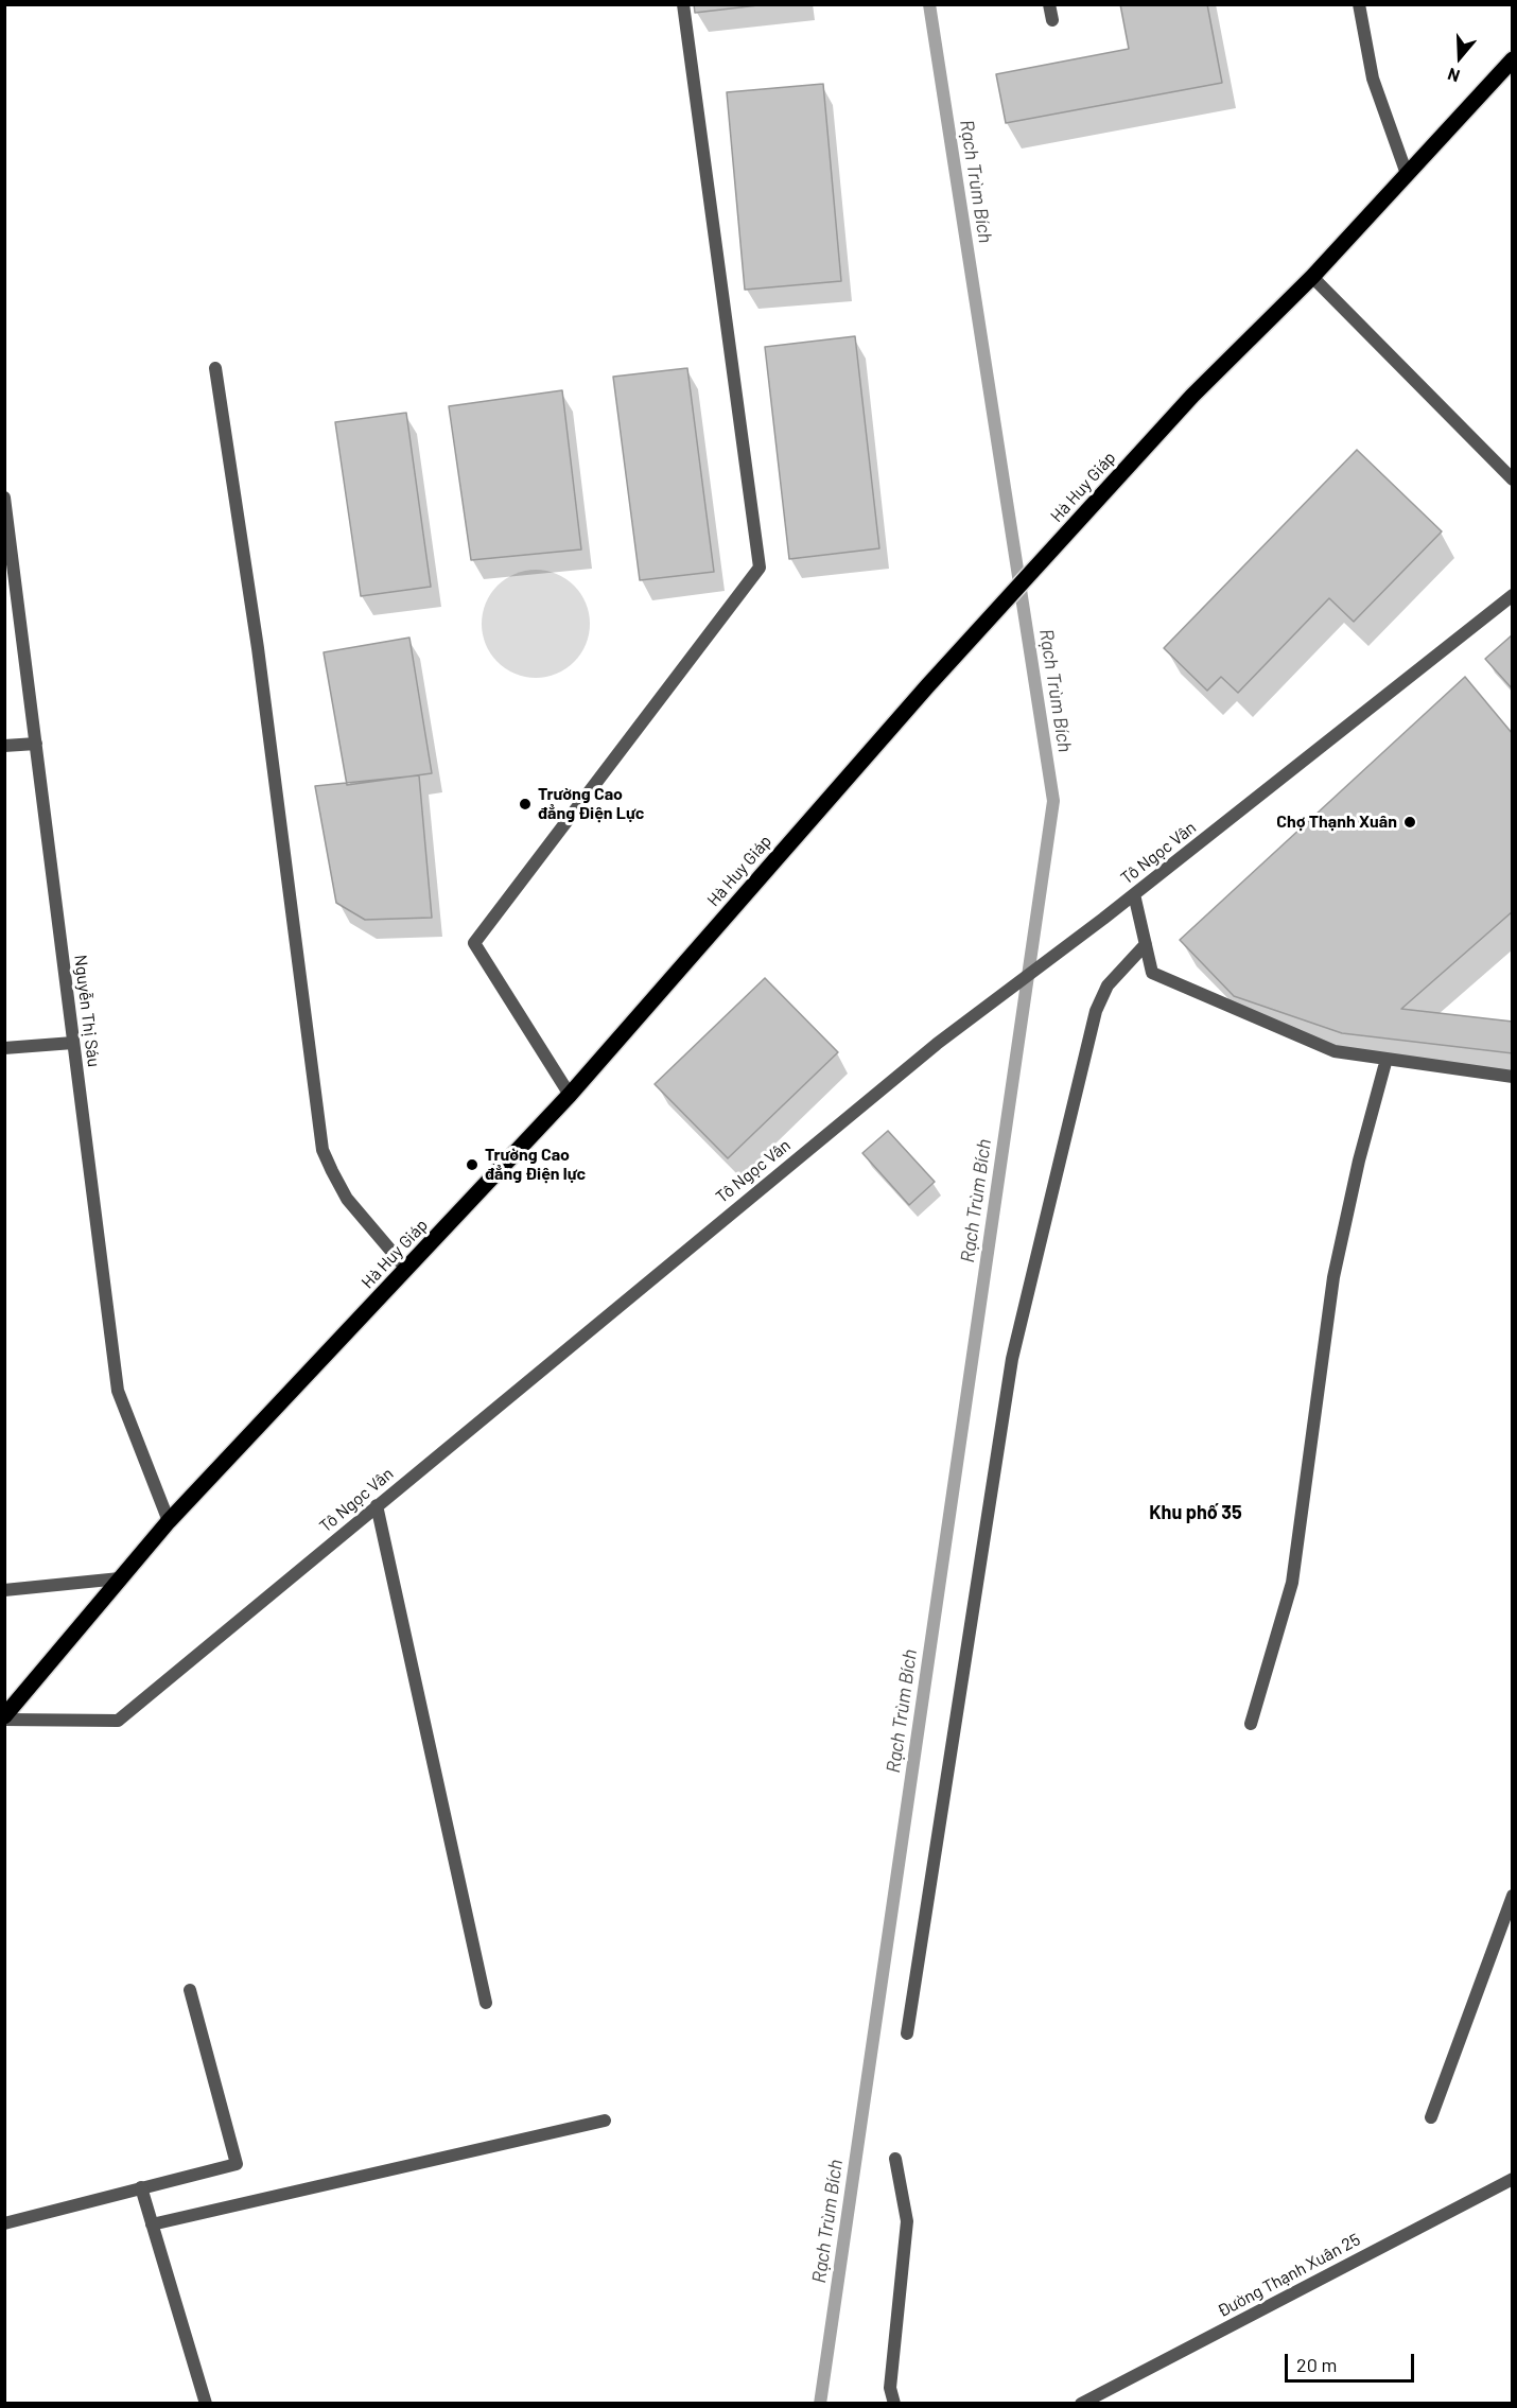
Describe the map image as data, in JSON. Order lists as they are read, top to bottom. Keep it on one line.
{"streets":{"main road":["Hà Huy Giáp"],"street":["Tô Ngọc Vân","Nguyễn Thị Sáu","Đường Thạnh Xuân 25"]},"crossings":[["Hà Huy Giáp","Tô Ngọc Vân"],["Hà Huy Giáp","Nguyễn Thị Sáu"]],"districts":["Khu phố 35"],"water":["Rạch Trùm Bích"],"places":["Trường Cao đẳng Điện Lực","Chợ Thạnh Xuân","Trường Cao đẳng Điện lực"],"scale_bar":"20 m","north":"bottom"}
